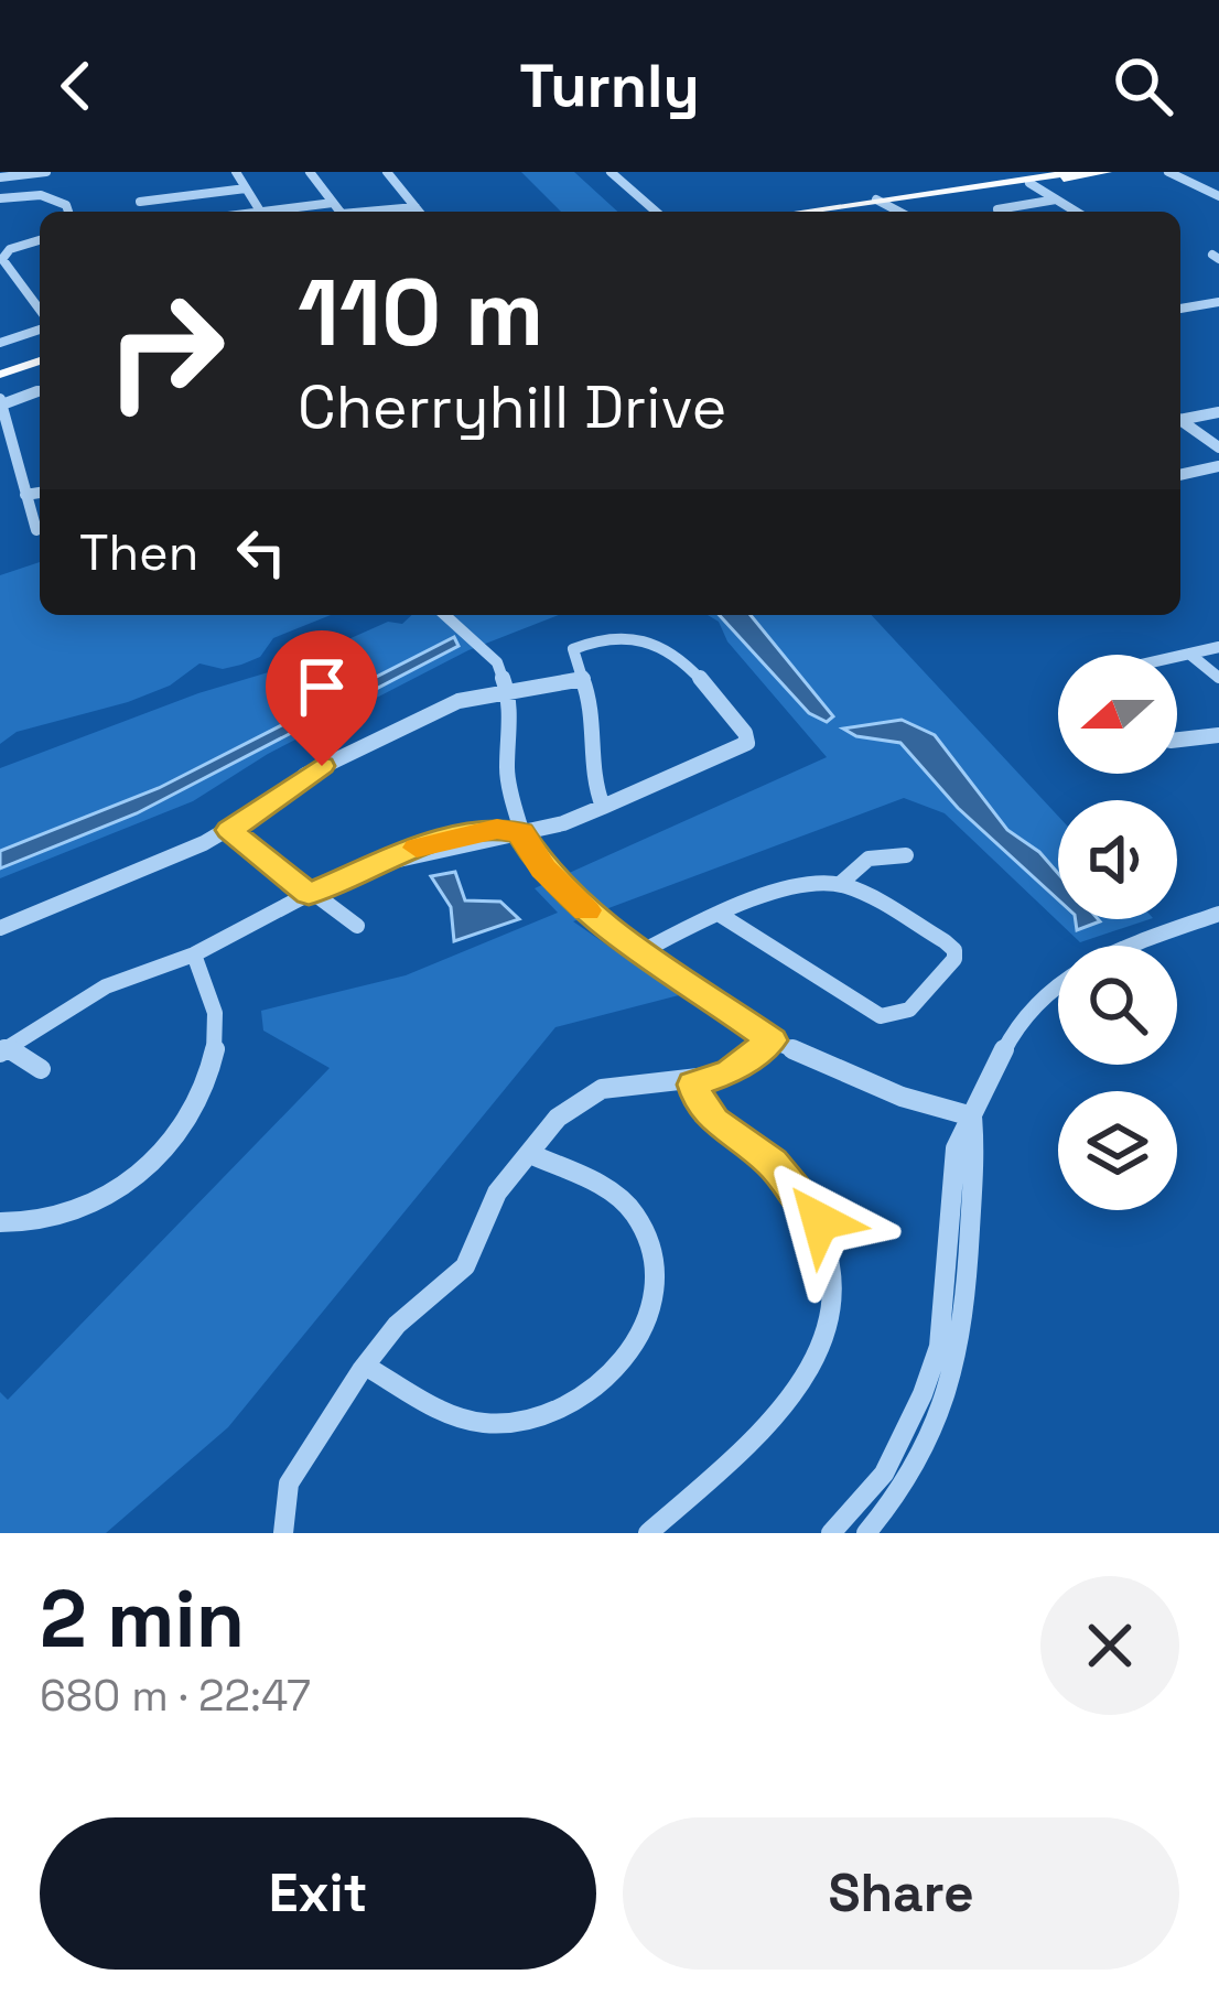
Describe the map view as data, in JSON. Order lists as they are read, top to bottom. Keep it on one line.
{"north":"left","page":{"header":"Turnly","turn":["110 m","Cherryhill Drive"],"then":"Then","heading":["2 min","680 m · 22:47"],"buttons":["Exit","Share"]}}
